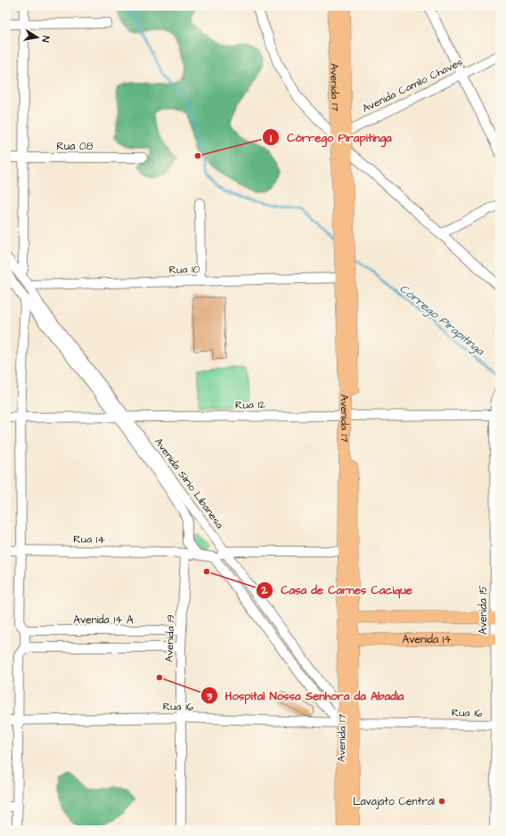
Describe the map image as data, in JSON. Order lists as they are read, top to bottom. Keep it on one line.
{"streets":{"main road":["Avenida 17","Avenida 14"],"street":["Avenida Camilo Chaves","Rua 08","Rua 10","Rua 12","Avenida Sírio Libanesa","Rua 14","Avenida 15","Avenida 14 A","Avenida 19","Rua 16"]},"crossings":[["Avenida Camilo Chaves","Avenida 17"],["Avenida 17","Rua 10"],["Avenida 17","Rua 12"],["Avenida 17","Avenida Sírio Libanesa"],["Avenida 17","Avenida 14"],["Avenida 17","Rua 16"],["Rua 10","Avenida Sírio Libanesa"],["Rua 12","Avenida Sírio Libanesa"],["Rua 12","Avenida 15"],["Avenida Sírio Libanesa","Rua 16"],["Rua 14","Avenida 19"],["Avenida 15","Avenida 14"],["Avenida 15","Rua 16"],["Avenida 14 A","Avenida 19"],["Avenida 19","Rua 16"]],"water":["Córrego Pirapitinga"],"places":["Córrego Pirapitinga","Casa de Carnes Cacique","Hospital Nossa Senhora da Abadia","Lavajato Central"],"north":"right"}
